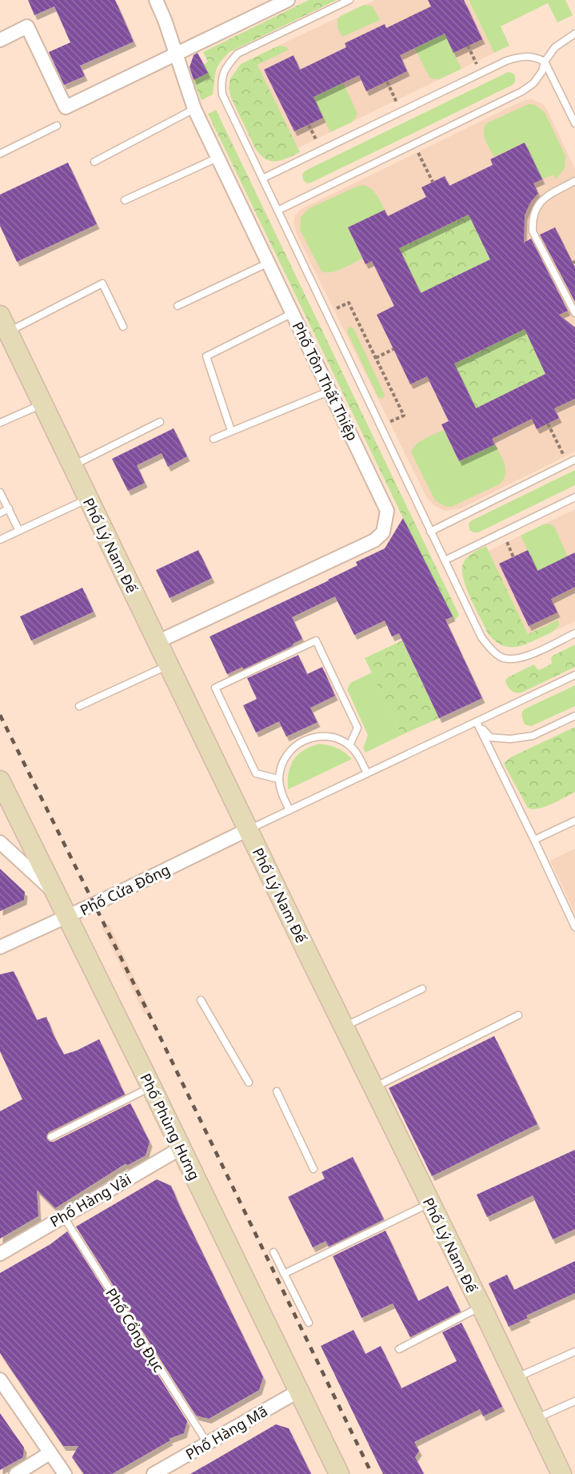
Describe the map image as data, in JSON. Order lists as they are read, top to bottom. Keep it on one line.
{"streets":{"street":["Phố Tôn Thất Thiệp","Phố Lý Nam Đế","Phố Cửa Đông","Phố Phùng Hưng","Phố Hàng Vải","Phố Hàng Mã"],"lane":["Phố Cổng Đục"]},"crossings":[["Phố Tôn Thất Thiệp","Phố Lý Nam Đế"],["Phố Lý Nam Đế","Phố Cửa Đông"],["Phố Cửa Đông","Phố Phùng Hưng"],["Phố Phùng Hưng","Phố Hàng Vải"],["Phố Phùng Hưng","Phố Hàng Mã"],["Phố Hàng Vải","Phố Cổng Đục"],["Phố Cổng Đục","Phố Hàng Mã"]]}
